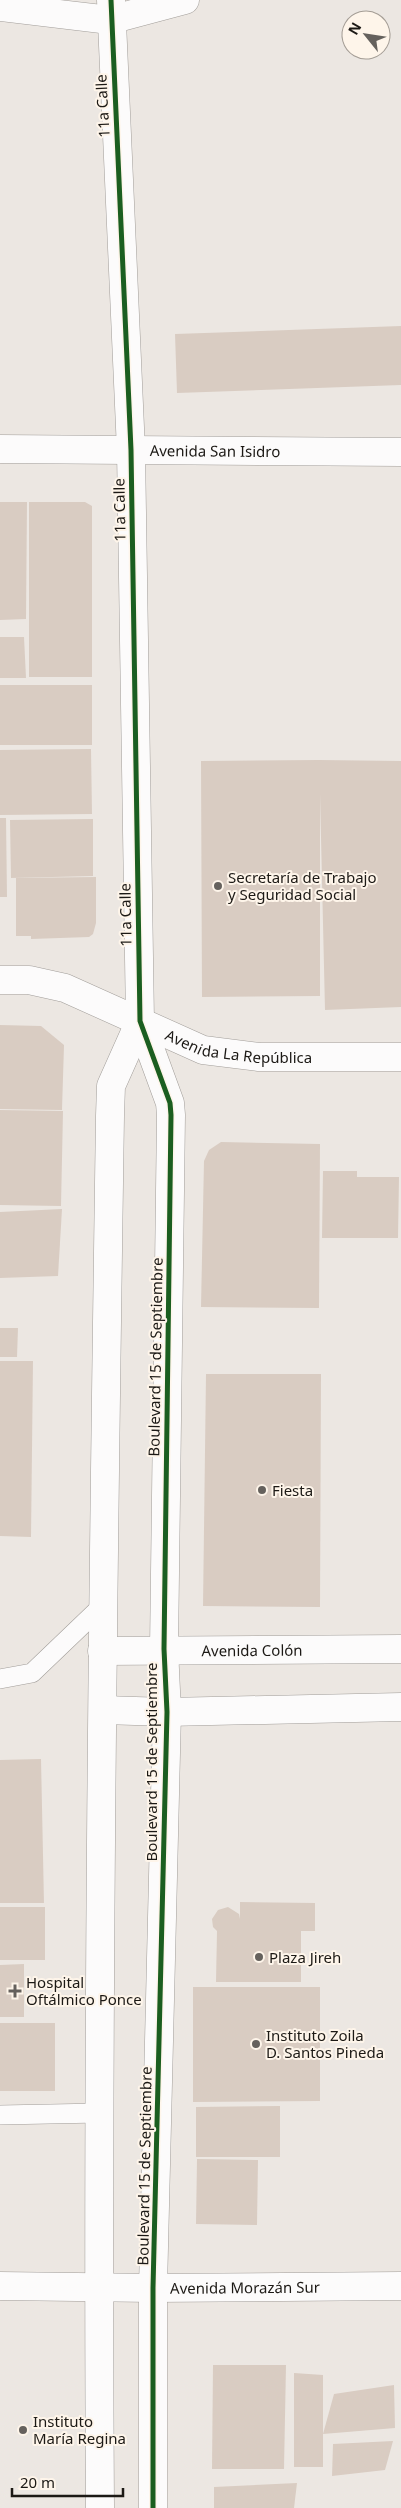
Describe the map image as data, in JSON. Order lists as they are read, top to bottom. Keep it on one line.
{"streets":{"street":["11a Calle","Avenida San Isidro","Avenida La República","Boulevard 15 de Septiembre","Avenida Colón","Avenida Morazán Sur"]},"crossings":[["11a Calle","Avenida San Isidro"],["11a Calle","Avenida La República"],["11a Calle","Boulevard 15 de Septiembre"],["Avenida La República","Boulevard 15 de Septiembre"],["Boulevard 15 de Septiembre","Avenida Colón"],["Boulevard 15 de Septiembre","Avenida Morazán Sur"]],"places":{"other":["Secretaría de Trabajo y Seguridad Social","Fiesta","Plaza Jireh","Instituto Zoila D. Santos Pineda","Instituto María Regina"],"health":["Hospital Oftálmico Ponce"]},"scale_bar":"20 m","north":"top left"}
